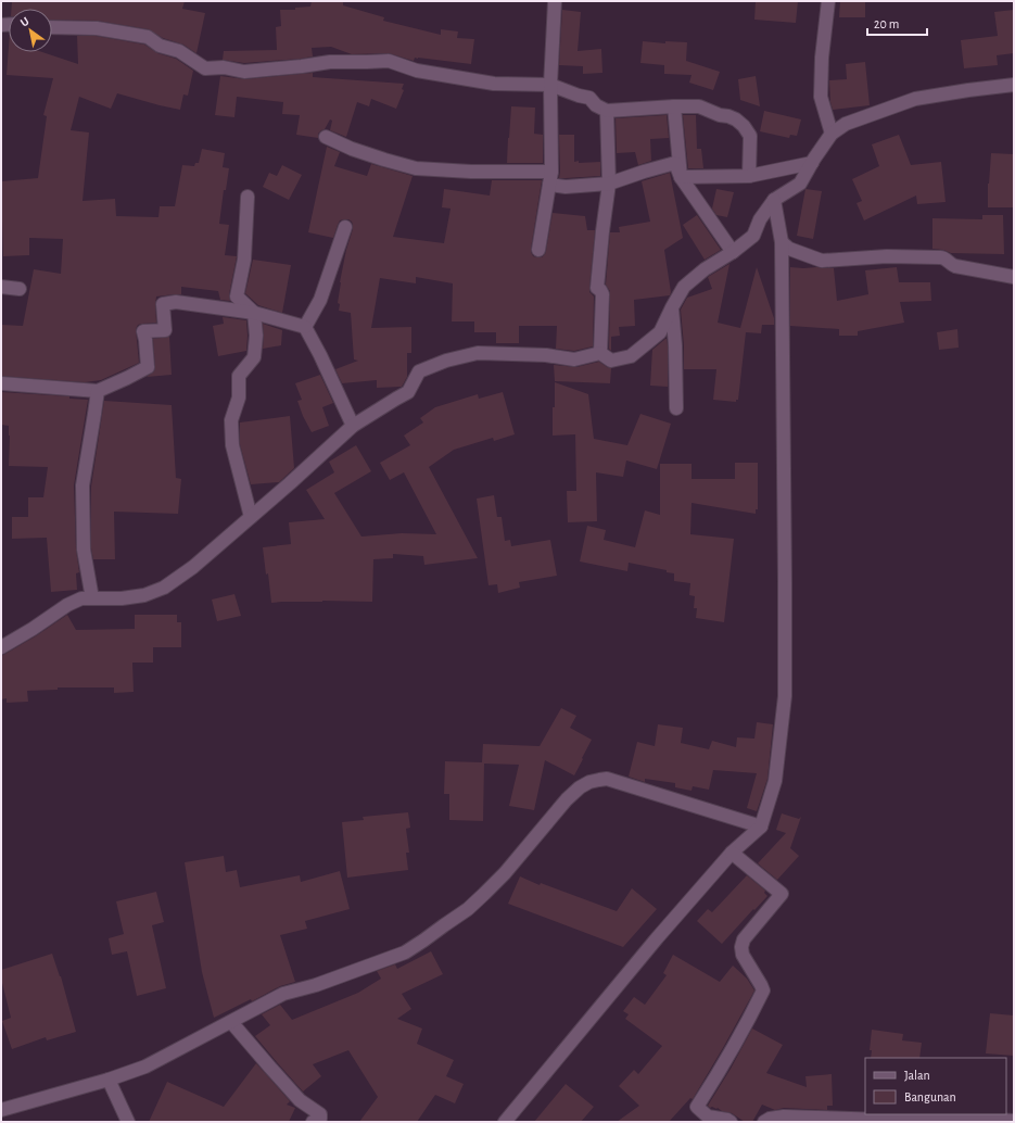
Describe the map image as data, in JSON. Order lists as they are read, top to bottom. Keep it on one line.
{"legend":["Jalan","Bangunan"],"scale_bar":"20 m","north":"top left"}
